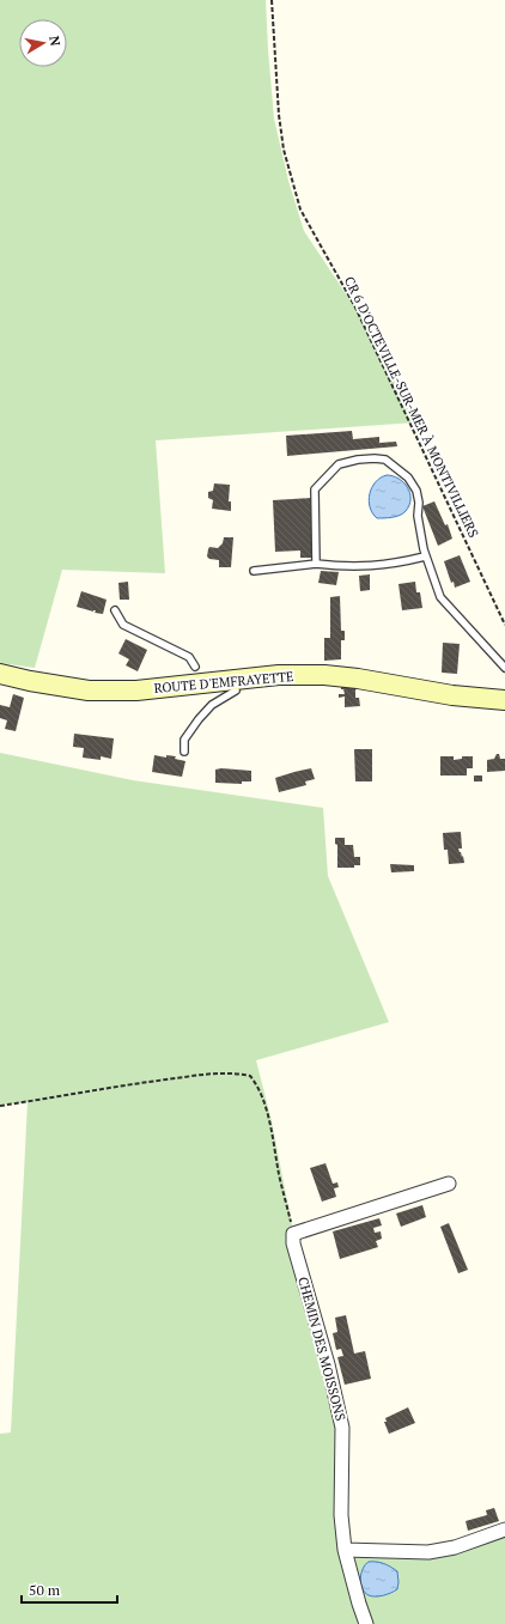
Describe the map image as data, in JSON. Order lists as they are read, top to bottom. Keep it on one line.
{"streets":{"street":["ROUTE D'EMFRAYETTE","CHEMIN DES MOISSONS"],"path":["CR 6 D'OCTEVILLE-SUR-MER À MONTIVILLIERS"]},"scale_bar":"50 m","north":"right"}
